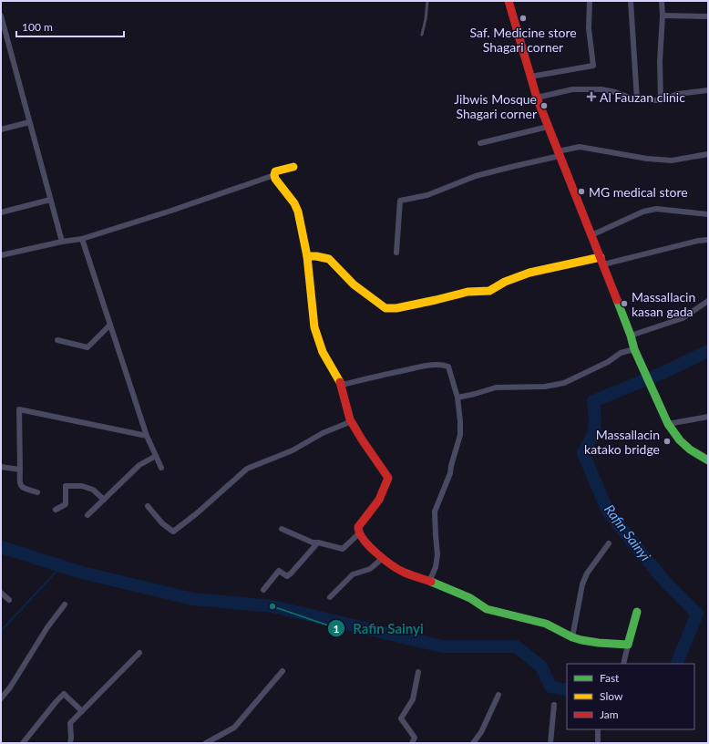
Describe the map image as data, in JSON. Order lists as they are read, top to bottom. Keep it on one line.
{"water":["Rafin Sainyi"],"places":{"other":["Saf. Medicine store Shagari corner","Jibwis Mosque Shagari corner","MG medical store","Massallacin kasan gada","Massallacin katako bridge","Rafin Sainyi"],"health":["Al Fauzan clinic"]},"legend":["Fast","Slow","Jam"],"scale_bar":"100 m"}
